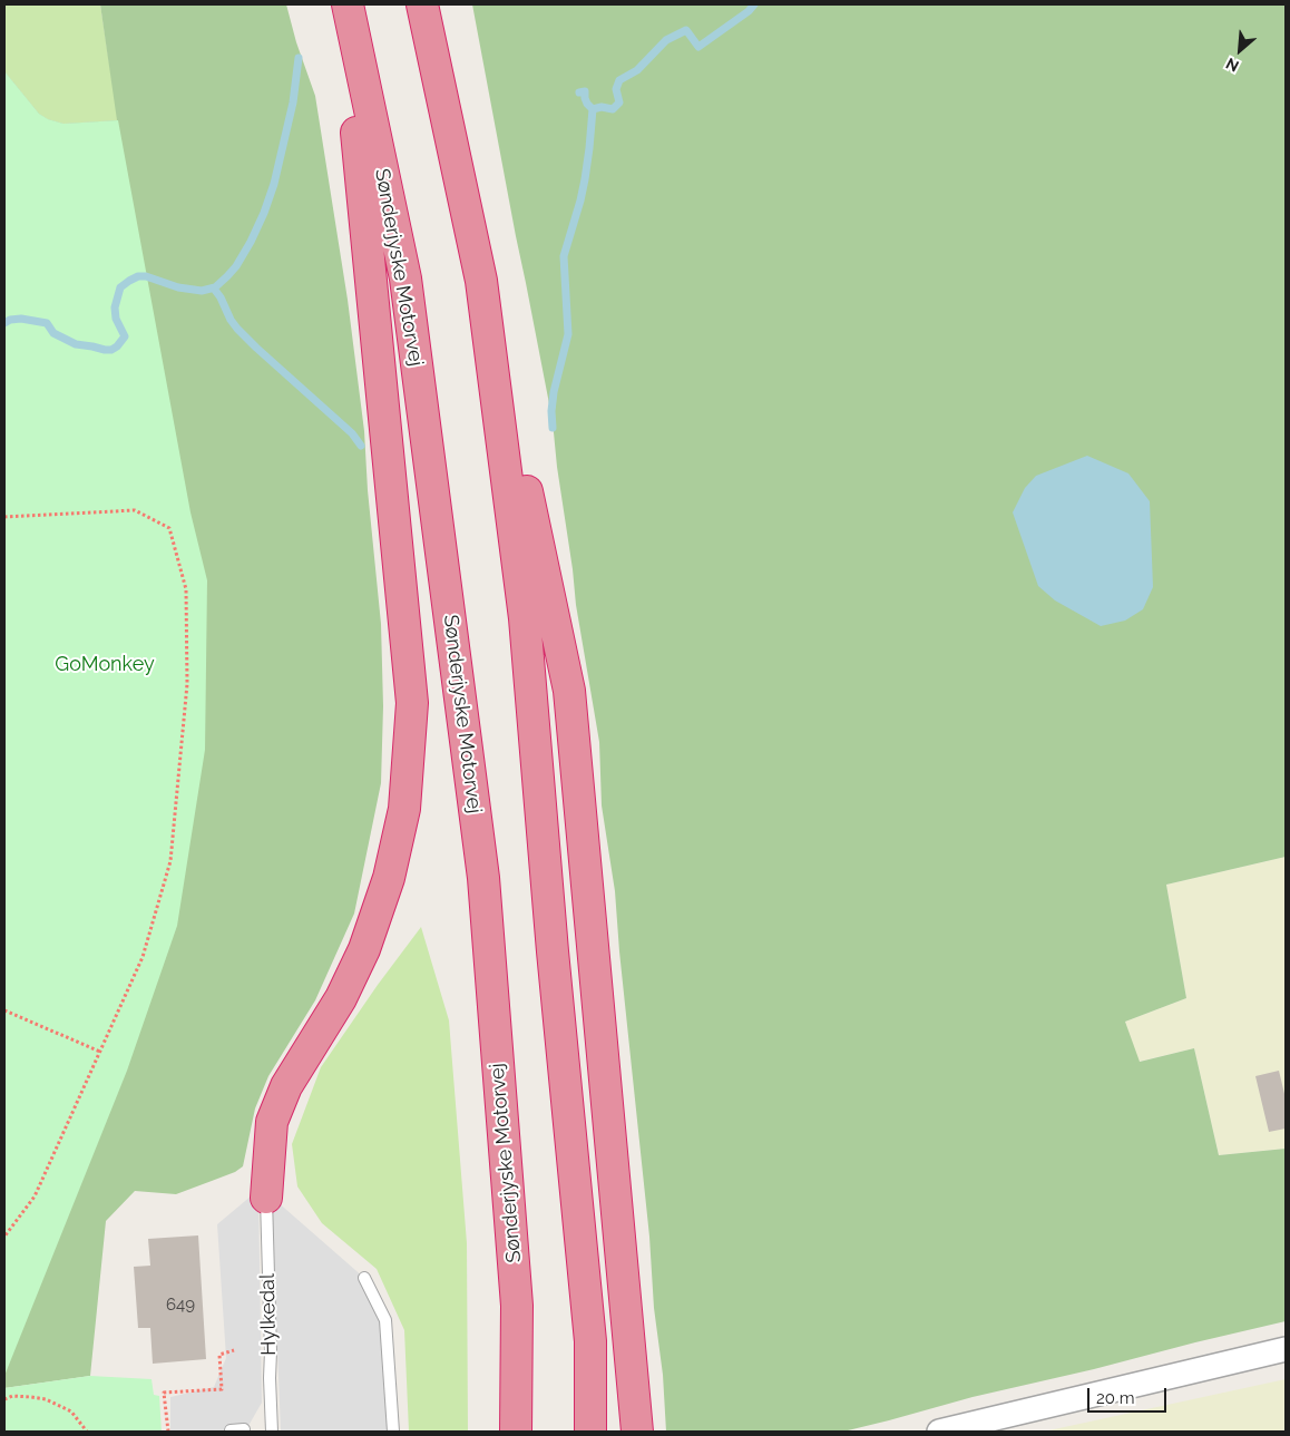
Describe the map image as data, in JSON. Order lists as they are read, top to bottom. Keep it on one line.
{"streets":{"highway":["Sønderjyske Motorvej"],"lane":["Hylkedal"]},"parks":["GoMonkey"],"house_numbers":["649"],"scale_bar":"20 m","north":"bottom left"}
